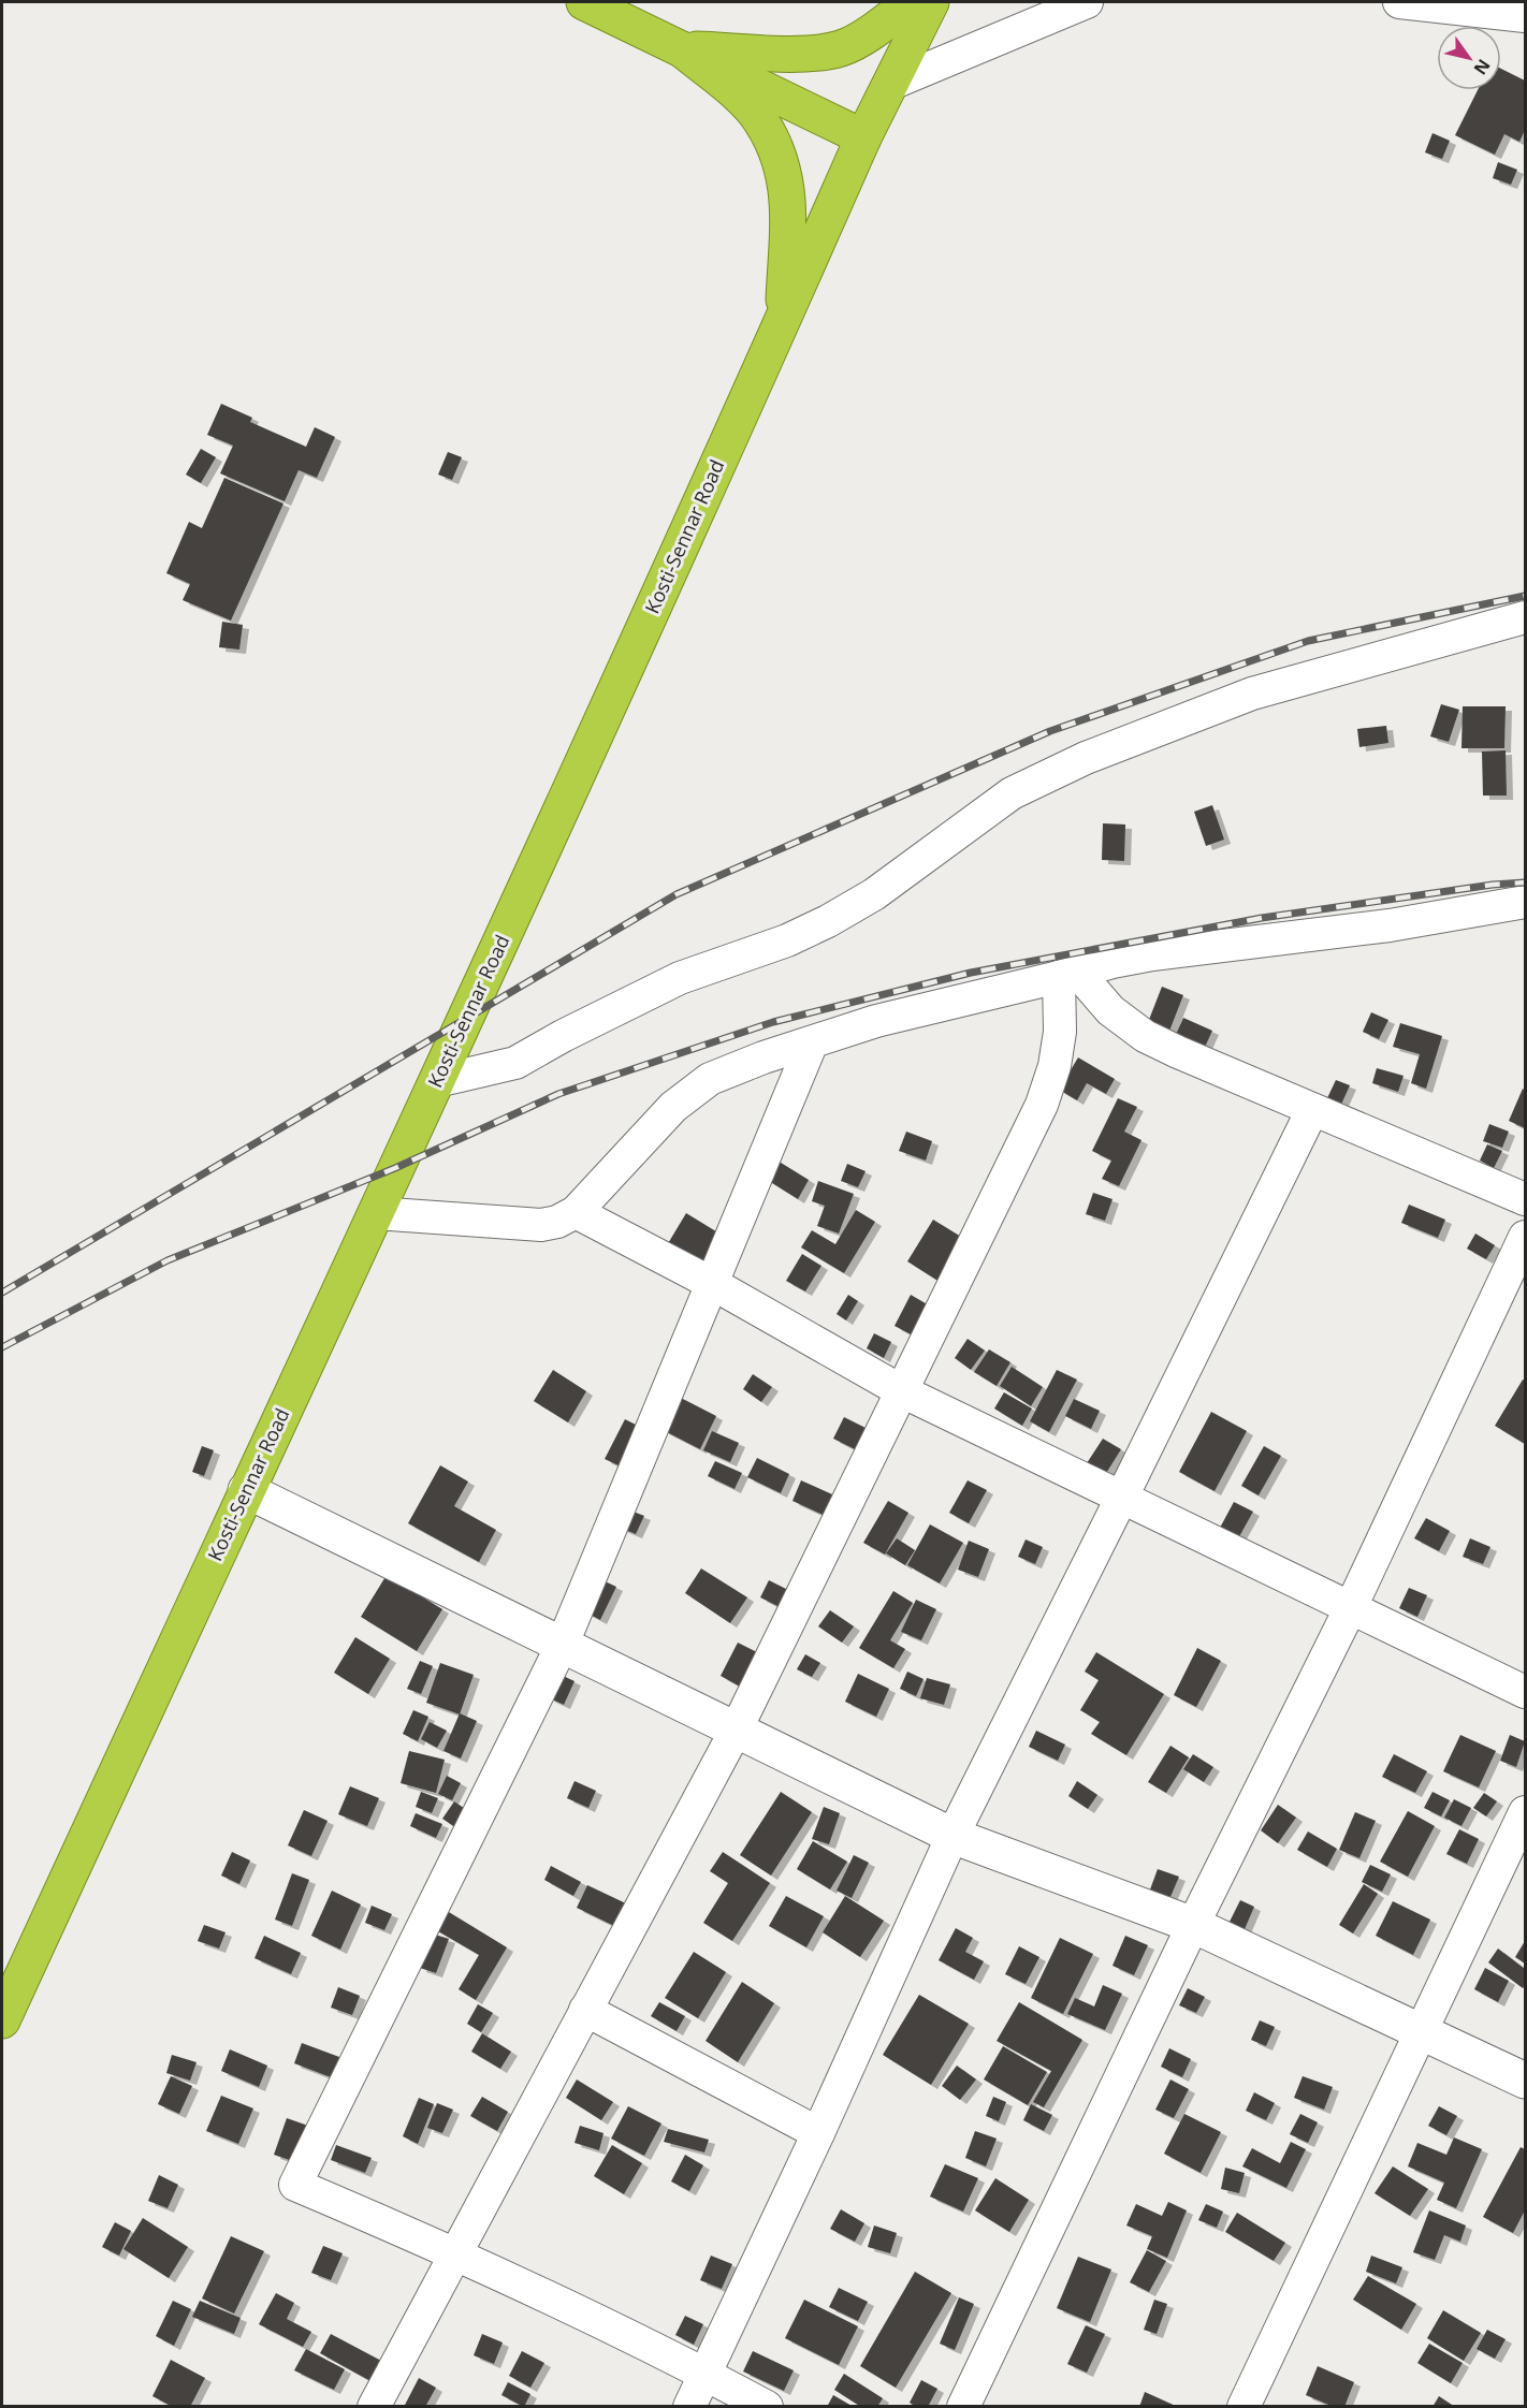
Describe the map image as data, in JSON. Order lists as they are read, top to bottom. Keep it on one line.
{"streets":{"highway":["Kosti-Sennar Road"]},"north":"bottom right"}
